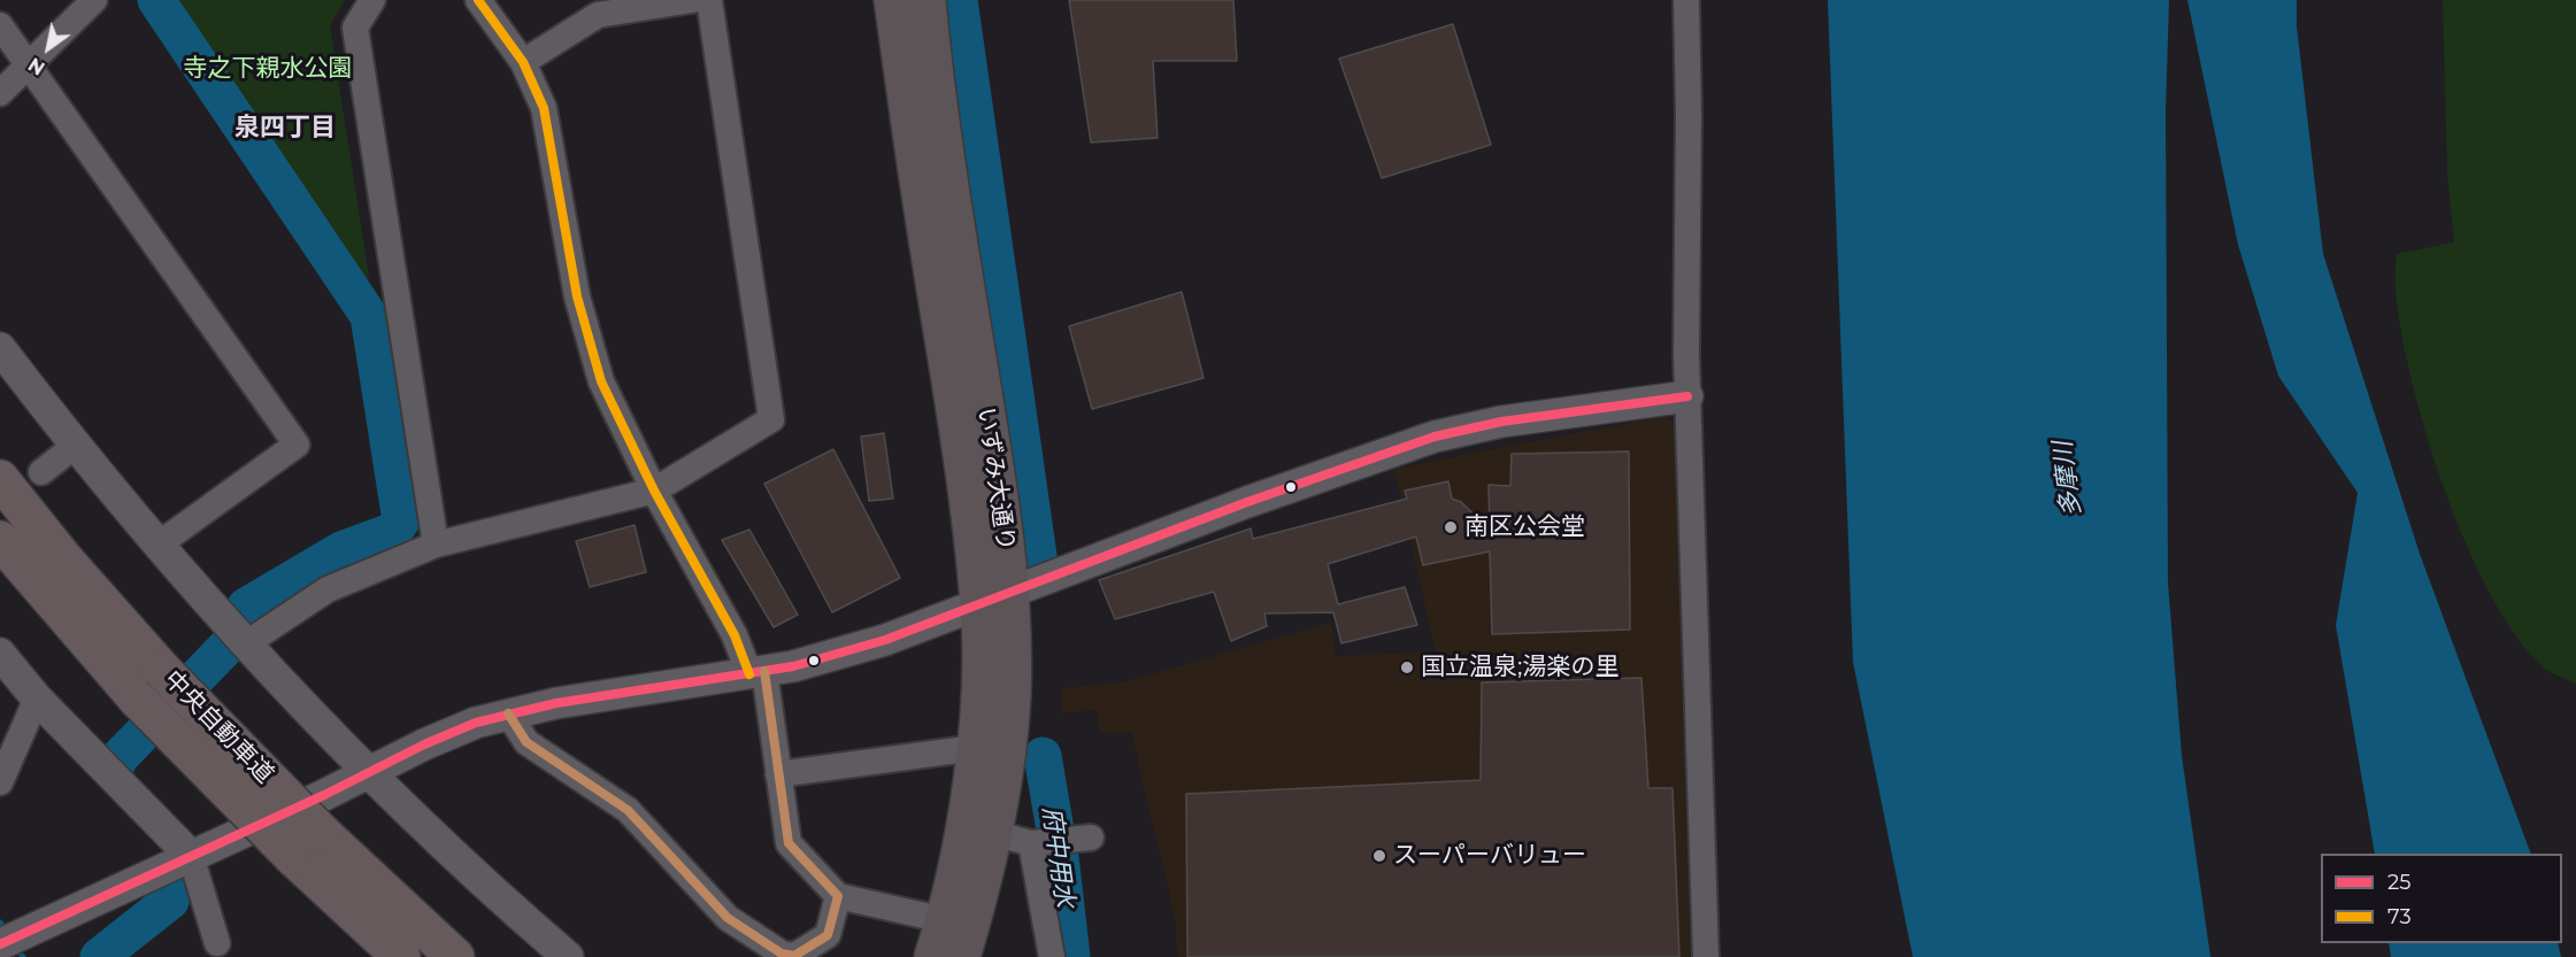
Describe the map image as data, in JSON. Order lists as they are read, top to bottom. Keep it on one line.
{"streets":{"highway":["中央自動車道"],"main road":["いずみ大通り"]},"districts":["泉四丁目"],"water":["多摩川","府中用水"],"parks":["寺之下親水公園"],"places":["南区公会堂","国立温泉;湯楽の里","スーパーバリュー"],"lines":["transit line 73","transit line 25"],"legend":["25","73"],"north":"bottom left"}
